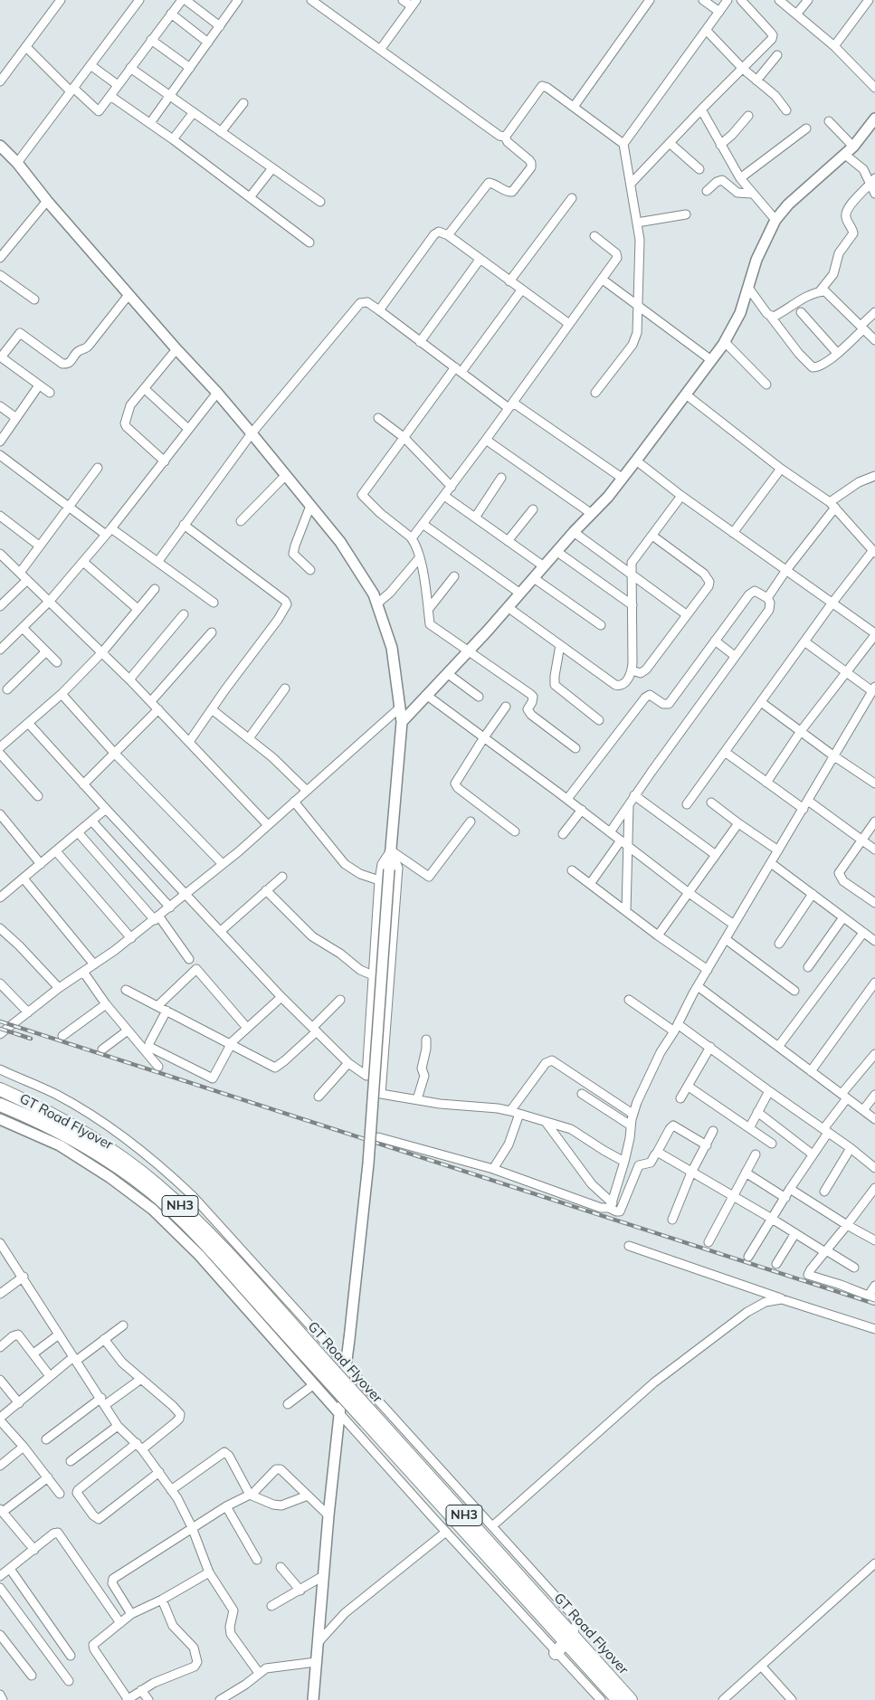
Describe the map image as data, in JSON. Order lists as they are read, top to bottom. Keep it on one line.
{"streets":{"highway":["GT Road Flyover","NH3"]}}
